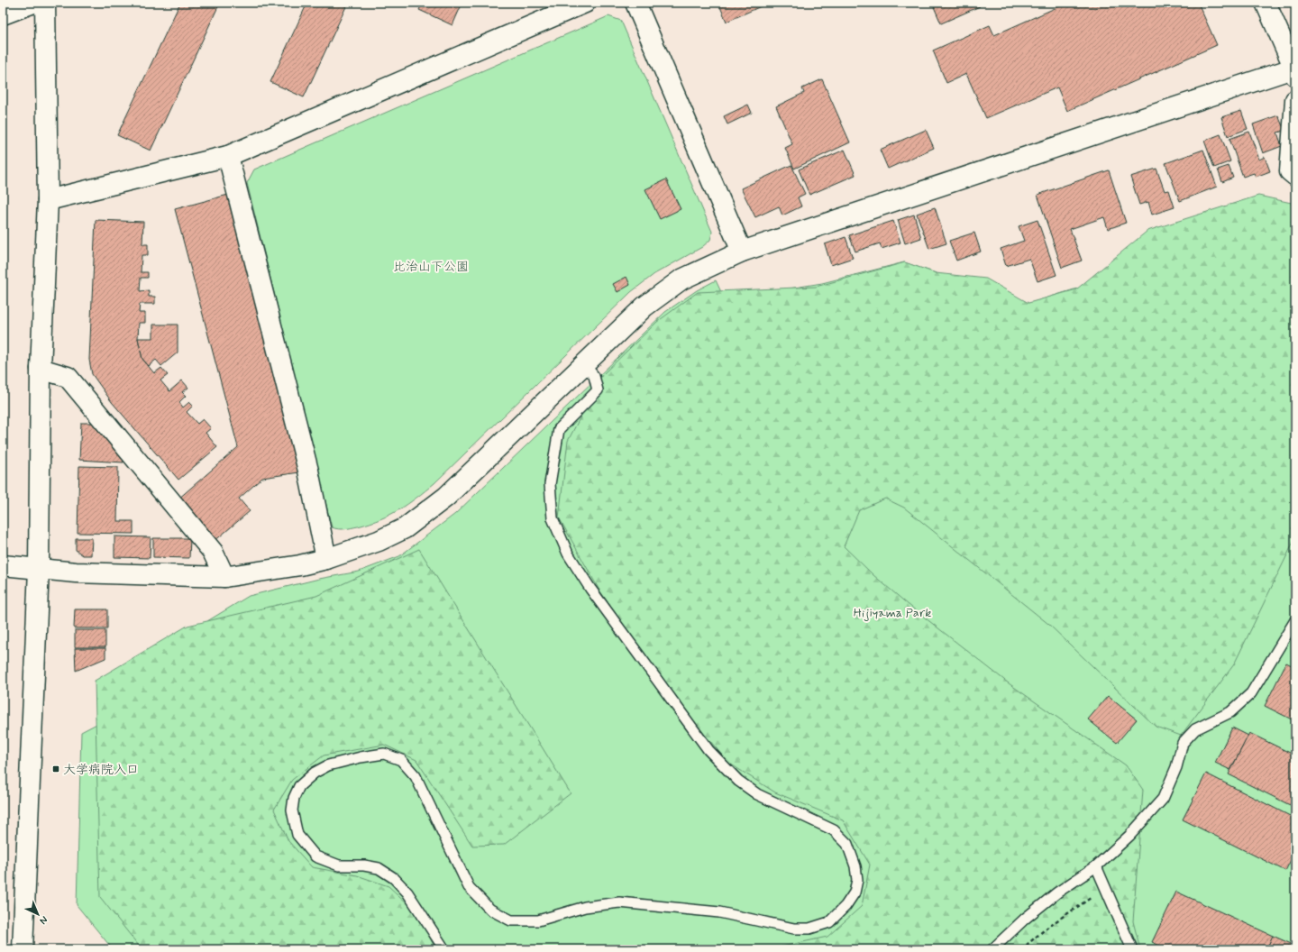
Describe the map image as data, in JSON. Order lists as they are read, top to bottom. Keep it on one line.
{"parks":["比治山下公園","Hijiyama Park"],"places":{"transit":["大学病院入口"]},"north":"bottom right"}
